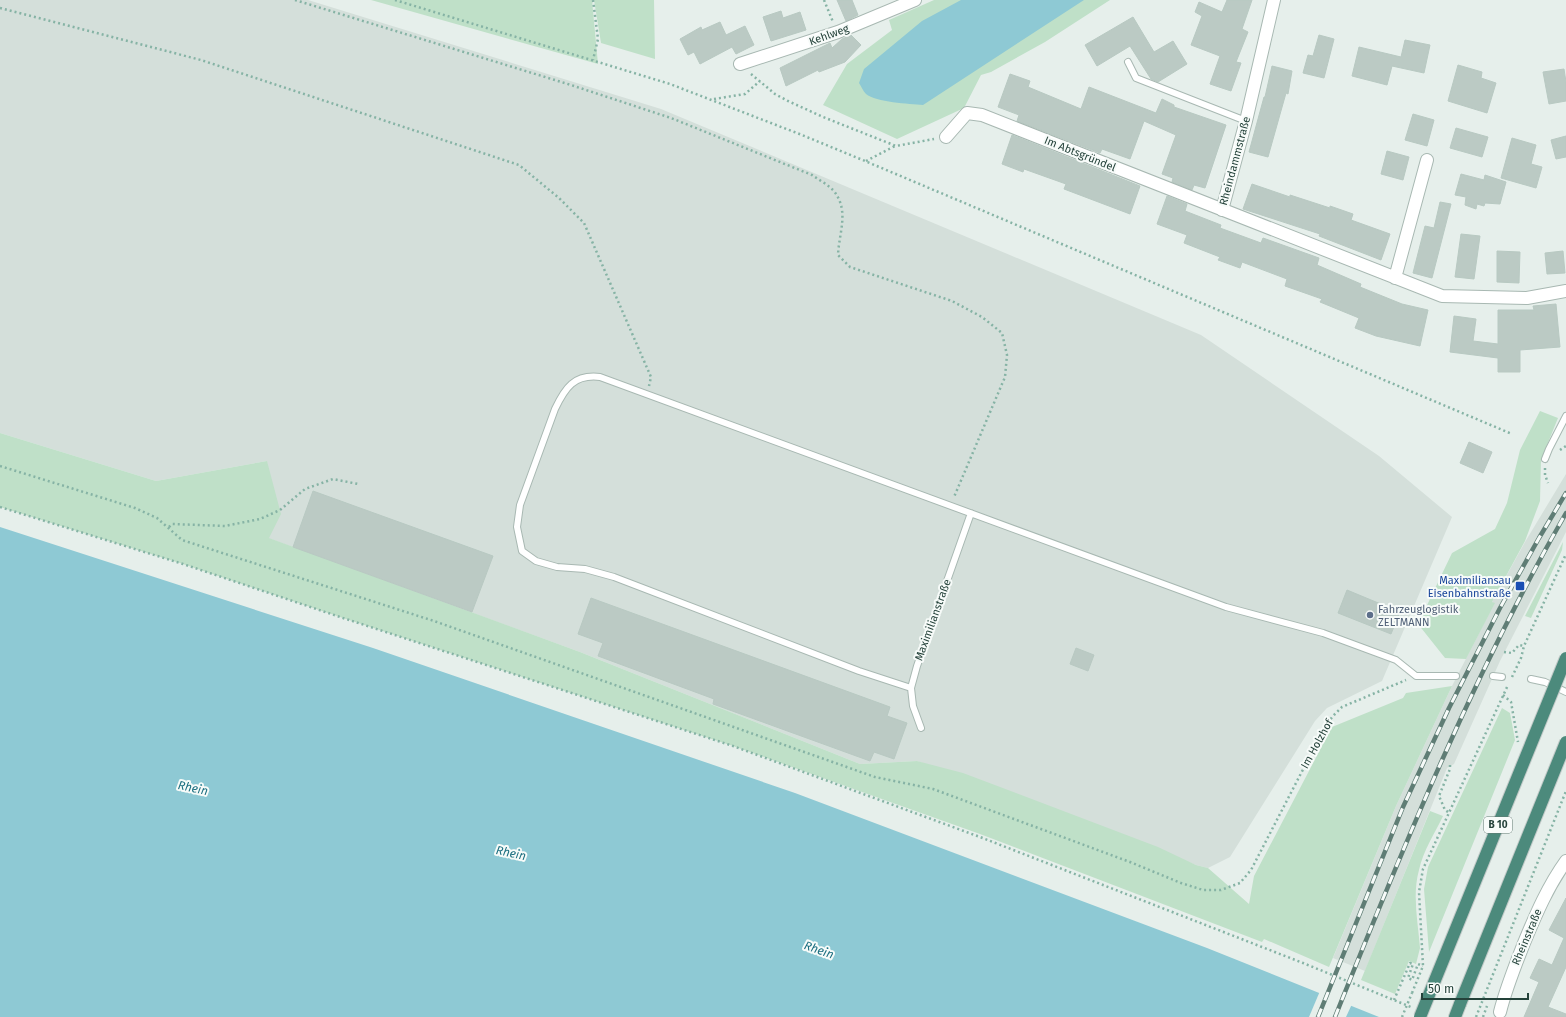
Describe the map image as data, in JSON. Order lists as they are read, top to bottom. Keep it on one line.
{"streets":{"highway":["B 10"],"street":["Kehlweg","Im Abtsgründel","Rheindammstraße","Rheinstraße"],"lane":["Maximilianstraße"],"path":["Im Holzhof"]},"crossings":[["Im Abtsgründel","Rheindammstraße"]],"water":["Rhein"],"places":{"transit":["Maximiliansau Eisenbahnstraße"],"other":["Fahrzeuglogistik ZELTMANN"]},"scale_bar":"50 m"}
